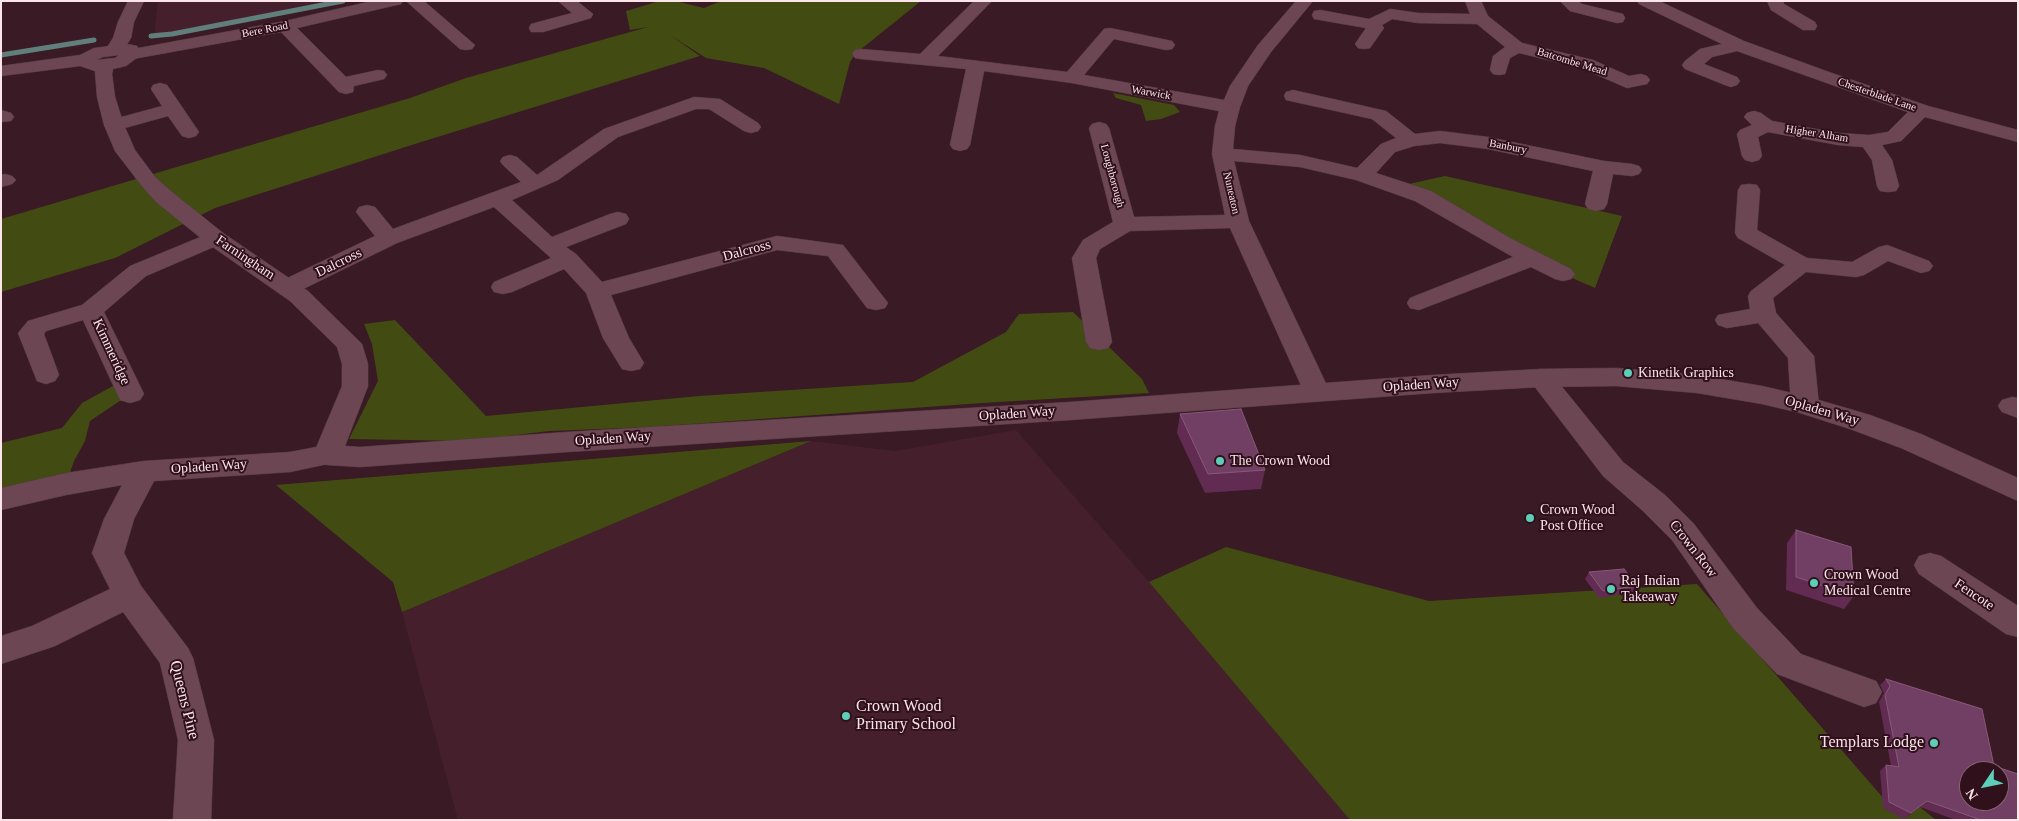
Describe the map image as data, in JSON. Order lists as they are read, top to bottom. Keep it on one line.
{"streets":{"street":["Bere Road","Batcombe Mead","Warwick","Chesterblade Lane","Higher Alham","Banbury","Loughborough","Nuneaton","Dalcross","Farningham","Kimmeridge","Opladen Way","Crown Row","Fencote","Queens Pine"]},"crossings":[["Bere Road","Farningham"],["Warwick","Nuneaton"],["Chesterblade Lane","Higher Alham"],["Loughborough","Nuneaton"],["Nuneaton","Opladen Way"],["Dalcross","Farningham"],["Farningham","Kimmeridge"],["Farningham","Opladen Way"],["Opladen Way","Crown Row"],["Opladen Way","Queens Pine"]],"places":["Kinetik Graphics","The Crown Wood","Crown Wood Post Office","Crown Wood Medical Centre","Raj Indian Takeaway","Crown Wood Primary School","Templars Lodge"],"north":"bottom left"}
